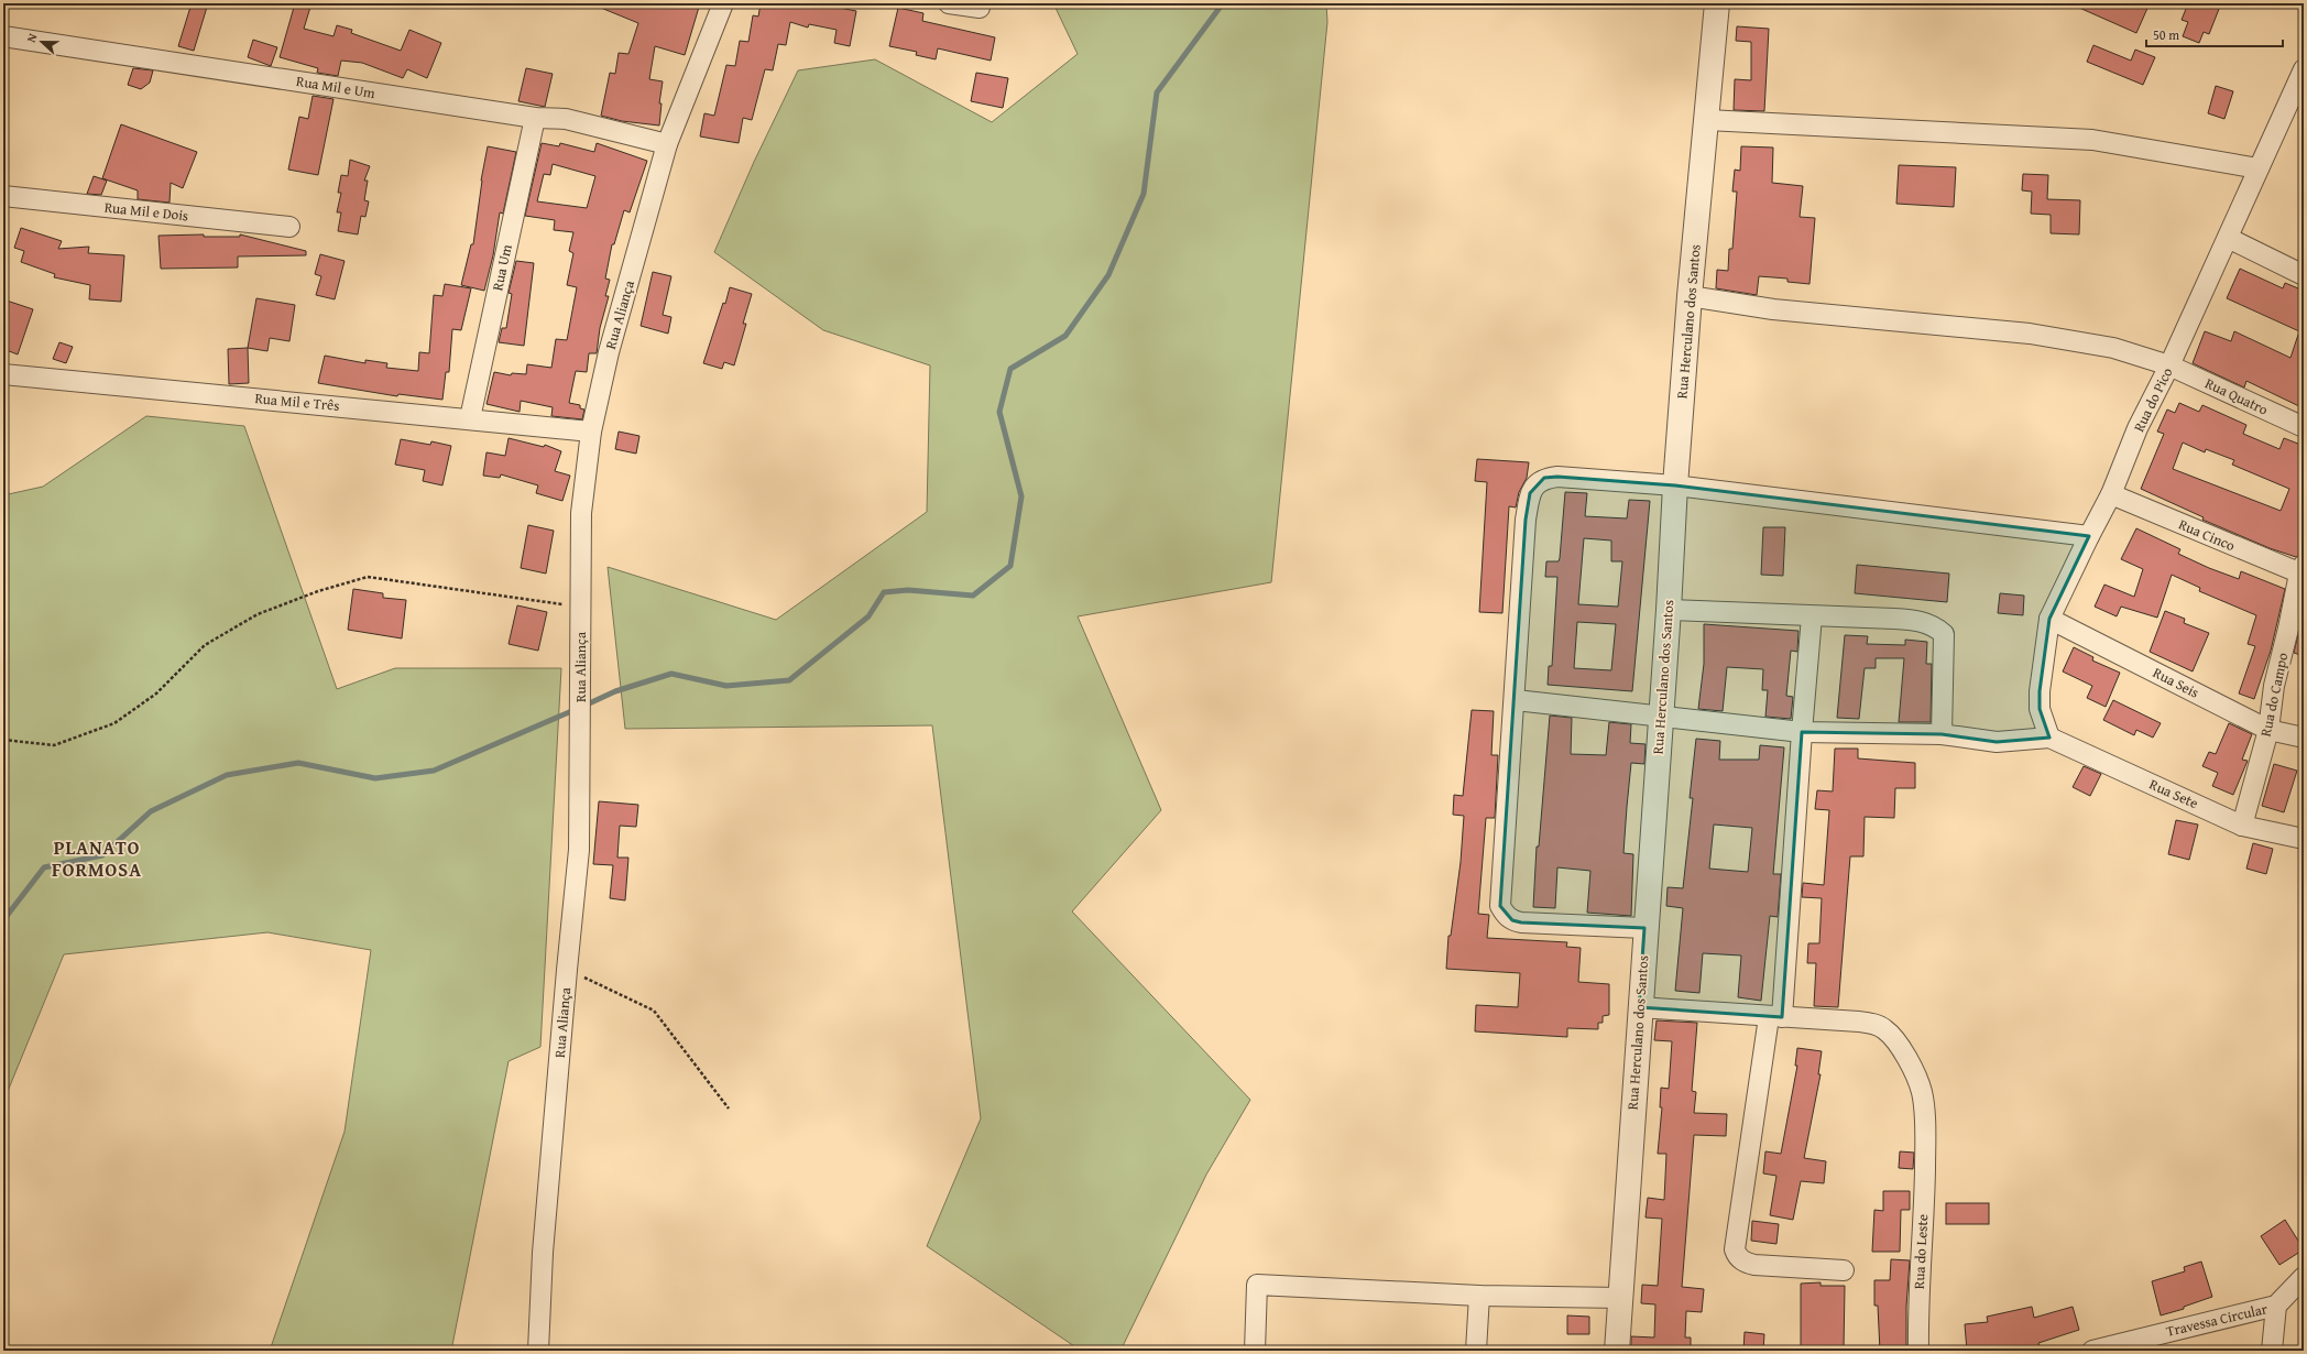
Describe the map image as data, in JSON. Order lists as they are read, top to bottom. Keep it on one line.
{"streets":{"street":["Rua Mil e Um","Rua Mil e Dois","Rua Um","Rua Aliança","Rua Herculano dos Santos","Rua Quatro","Rua do Pico","Rua Mil e Três","Rua Cinco","Rua Seis","Rua do Campo","Rua Sete","Rua do Leste","Travessa Circular"]},"crossings":[["Rua Mil e Um","Rua Um"],["Rua Mil e Um","Rua Aliança"],["Rua Um","Rua Mil e Três"],["Rua Aliança","Rua Mil e Três"],["Rua Herculano dos Santos","Rua Quatro"],["Rua Herculano dos Santos","Rua do Leste"],["Rua Quatro","Rua do Pico"],["Rua do Pico","Rua Cinco"],["Rua do Pico","Rua Seis"],["Rua do Pico","Rua Sete"],["Rua Cinco","Rua do Campo"],["Rua Seis","Rua do Campo"],["Rua do Campo","Rua Sete"]],"districts":["PLANATO FORMOSA"],"scale_bar":"50 m","north":"left"}
